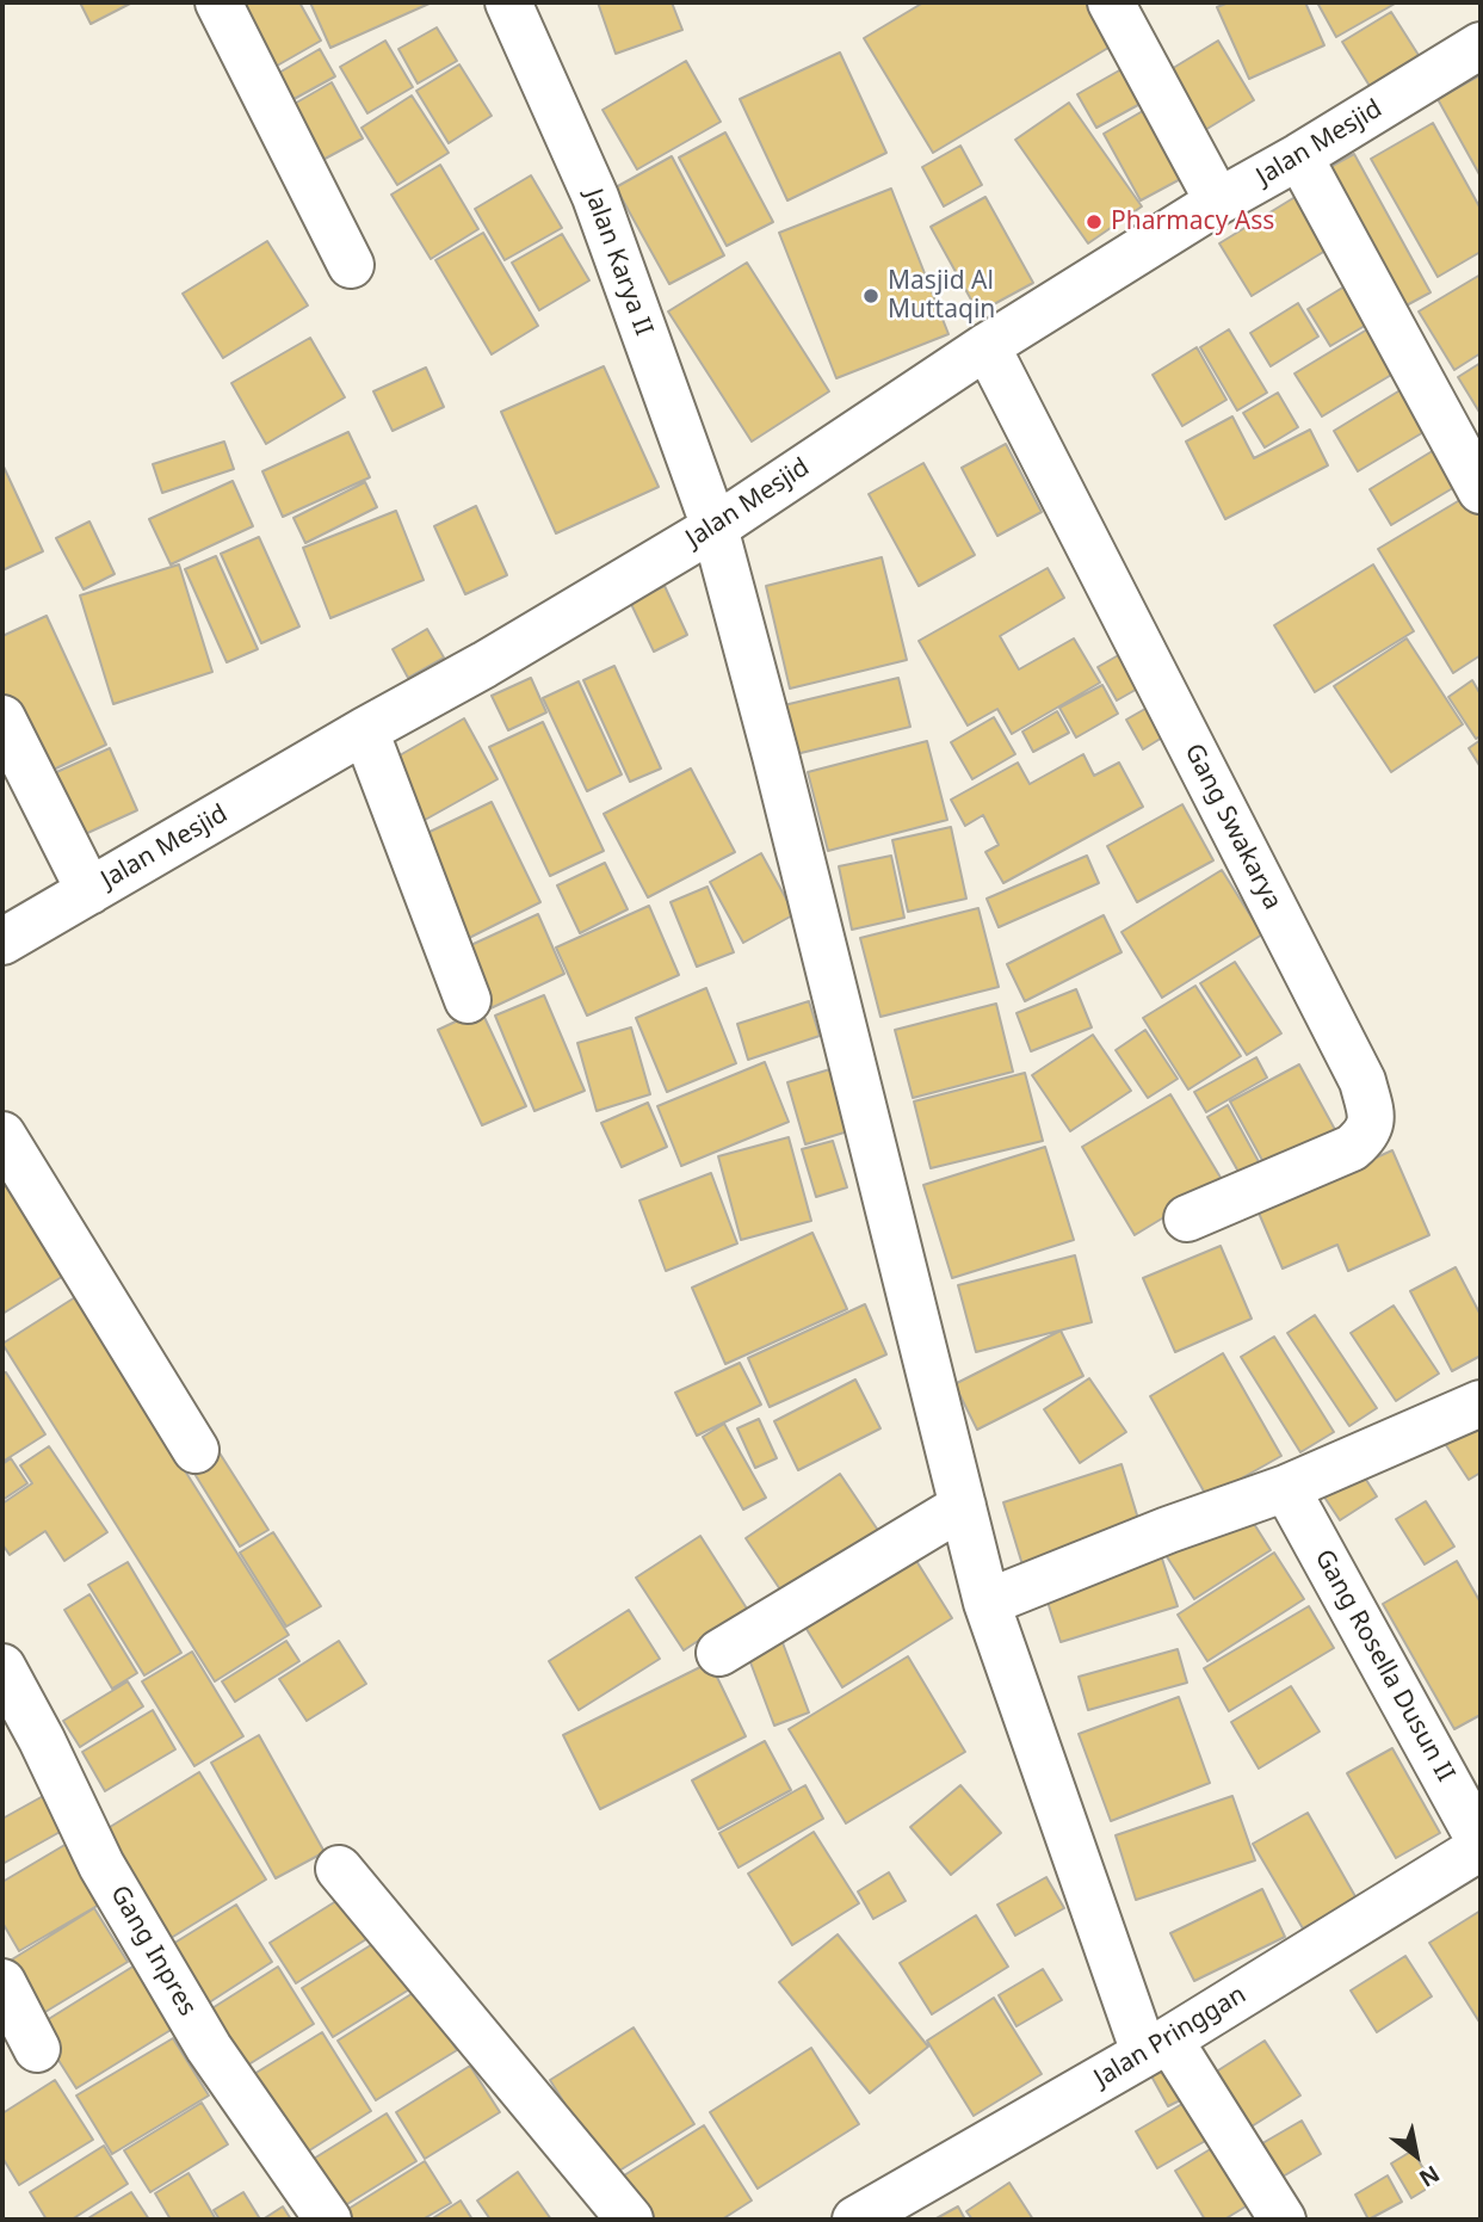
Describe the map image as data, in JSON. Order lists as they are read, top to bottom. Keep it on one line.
{"streets":{"street":["Jalan Mesjid","Jalan Karya II","Gang Swakarya","Gang Rosella Dusun II","Gang Inpres","Jalan Pringgan"]},"crossings":[["Jalan Mesjid","Jalan Karya II"],["Jalan Mesjid","Gang Swakarya"],["Jalan Karya II","Jalan Pringgan"],["Gang Rosella Dusun II","Jalan Pringgan"]],"places":["Pharmacy Ass","Masjid Al Muttaqin"],"north":"bottom right"}
